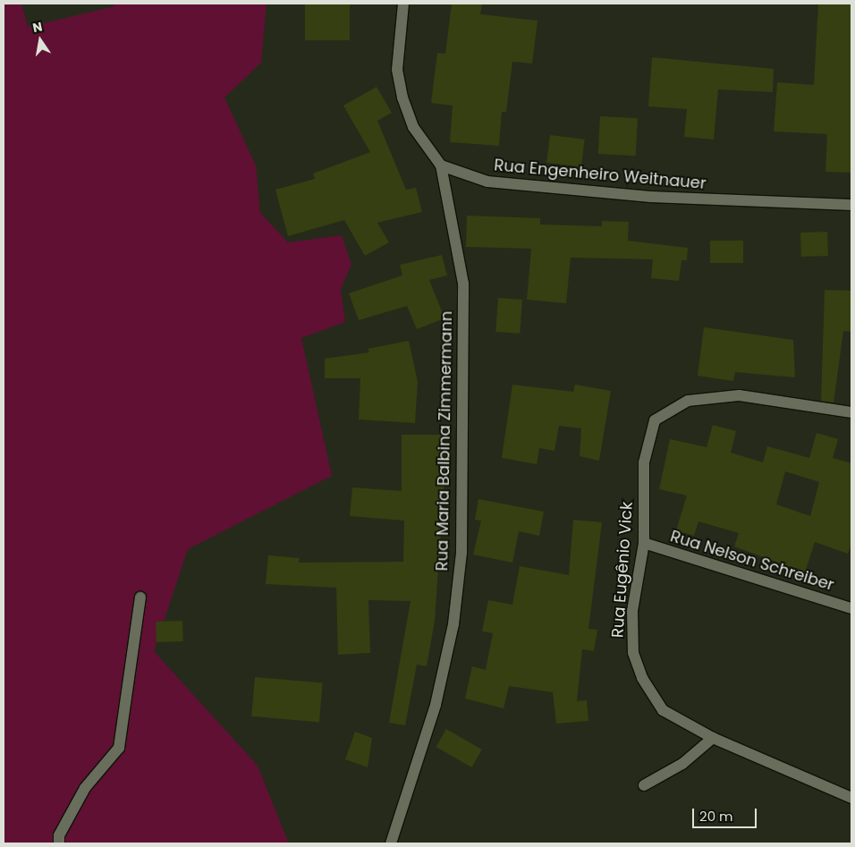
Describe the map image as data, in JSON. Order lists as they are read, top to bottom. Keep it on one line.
{"streets":{"street":["Rua Engenheiro Weitnauer","Rua Maria Balbina Zimmermann","Rua Nelson Schreiber","Rua Eugênio Vick"]},"crossings":[["Rua Engenheiro Weitnauer","Rua Maria Balbina Zimmermann"],["Rua Nelson Schreiber","Rua Eugênio Vick"]],"scale_bar":"20 m","north":"top"}
